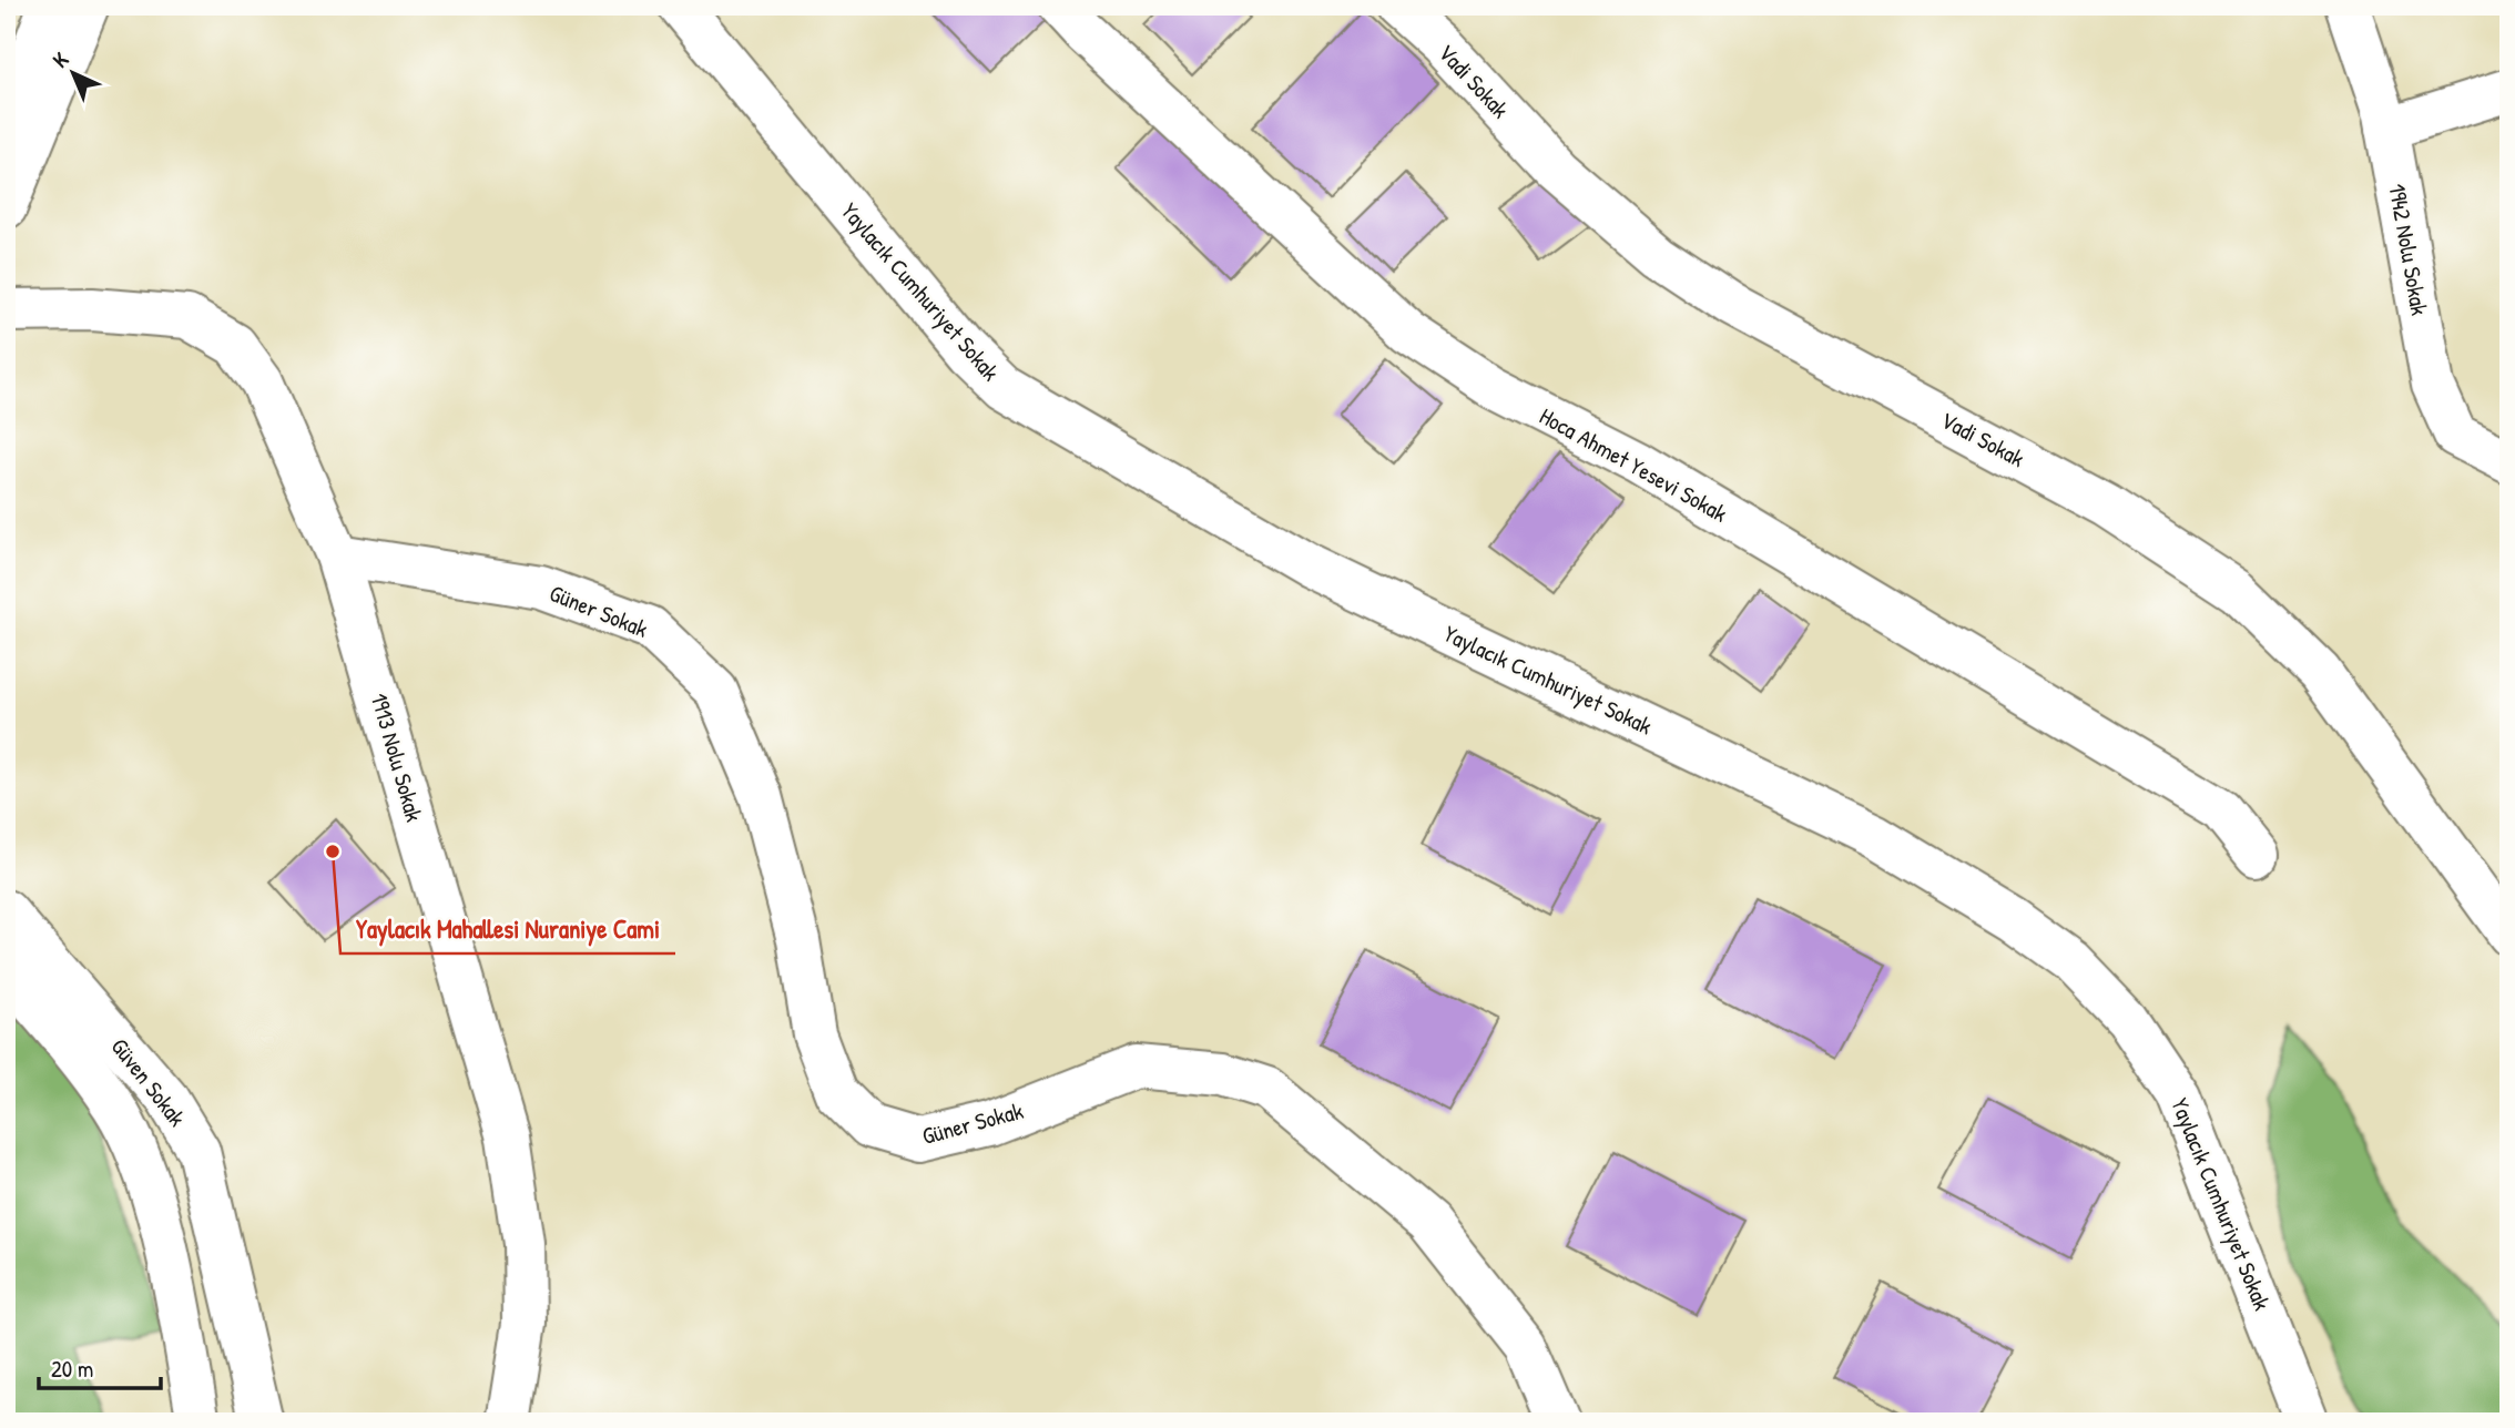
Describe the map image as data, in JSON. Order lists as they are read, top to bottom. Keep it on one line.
{"streets":{"street":["Vadi Sokak","1942 Nolu Sokak","Yaylacık Cumhuriyet Sokak","Hoca Ahmet Yesevi Sokak","Güner Sokak","1913 Nolu Sokak","Güven Sokak"]},"crossings":[["Güner Sokak","1913 Nolu Sokak"]],"places":["Yaylacık Mahallesi Nuraniye Cami"],"scale_bar":"20 m","north":"top left"}
